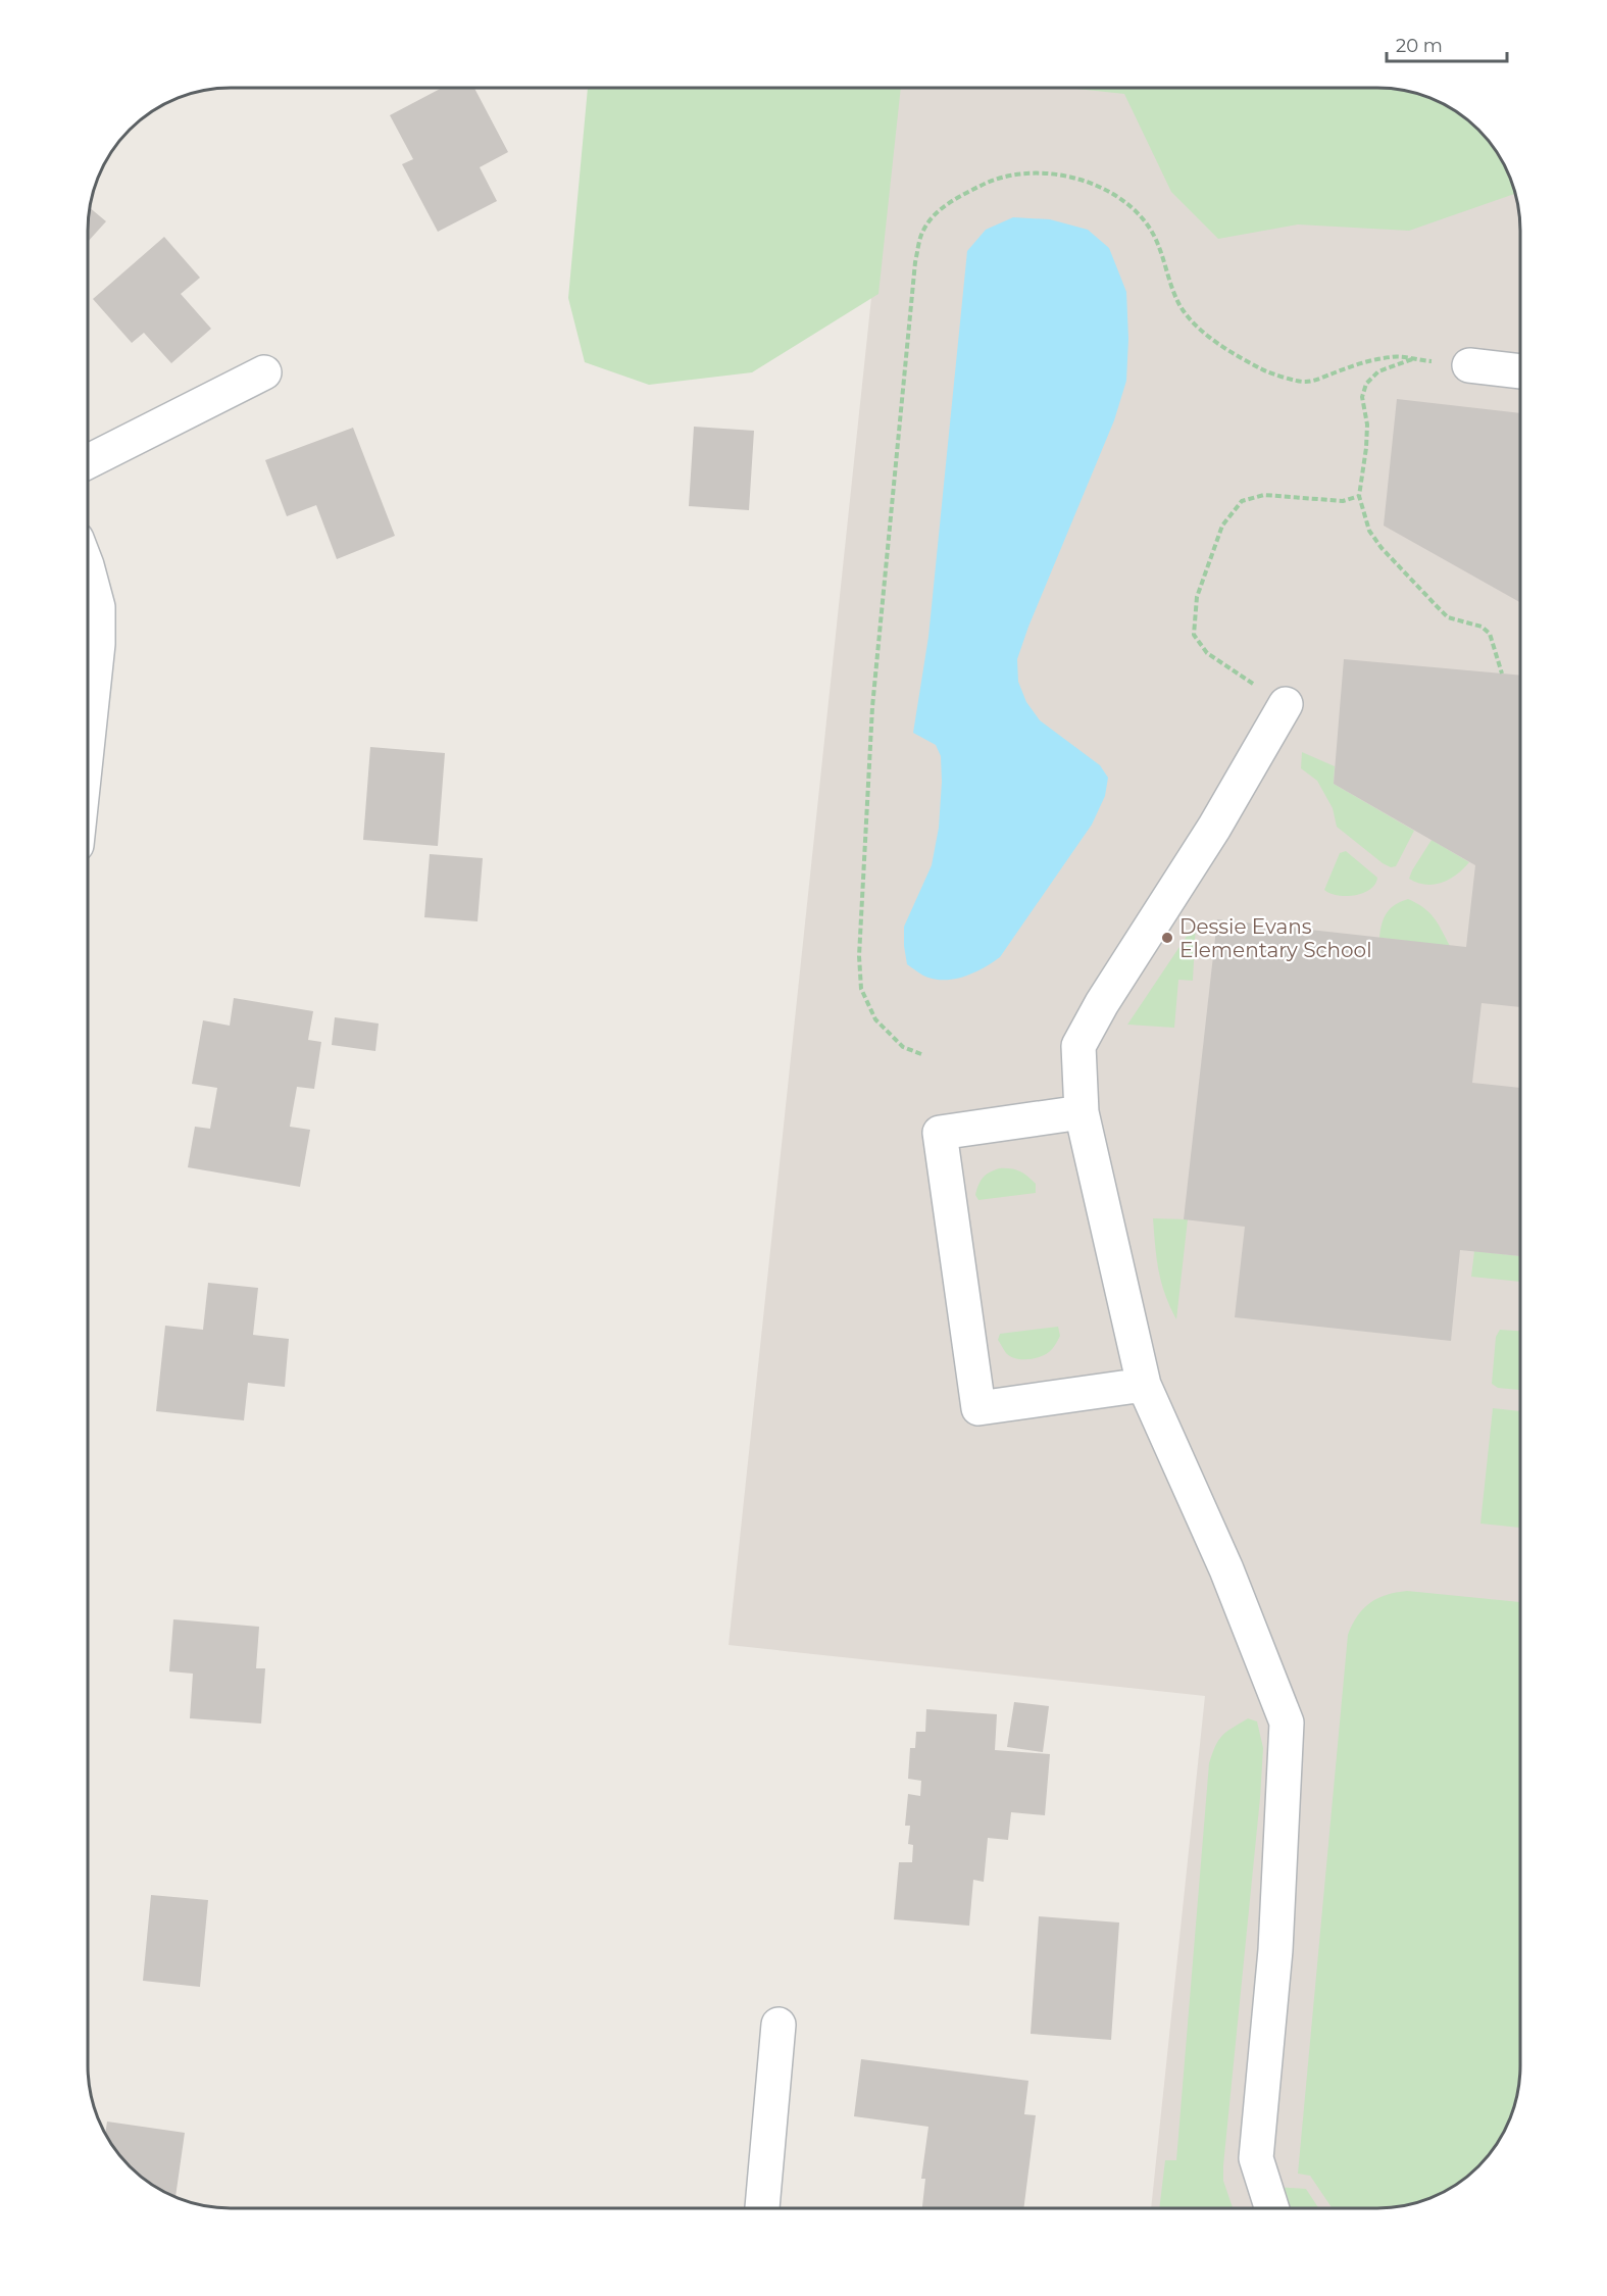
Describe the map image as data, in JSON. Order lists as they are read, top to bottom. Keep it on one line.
{"places":["Dessie Evans Elementary School"],"scale_bar":"20 m"}
